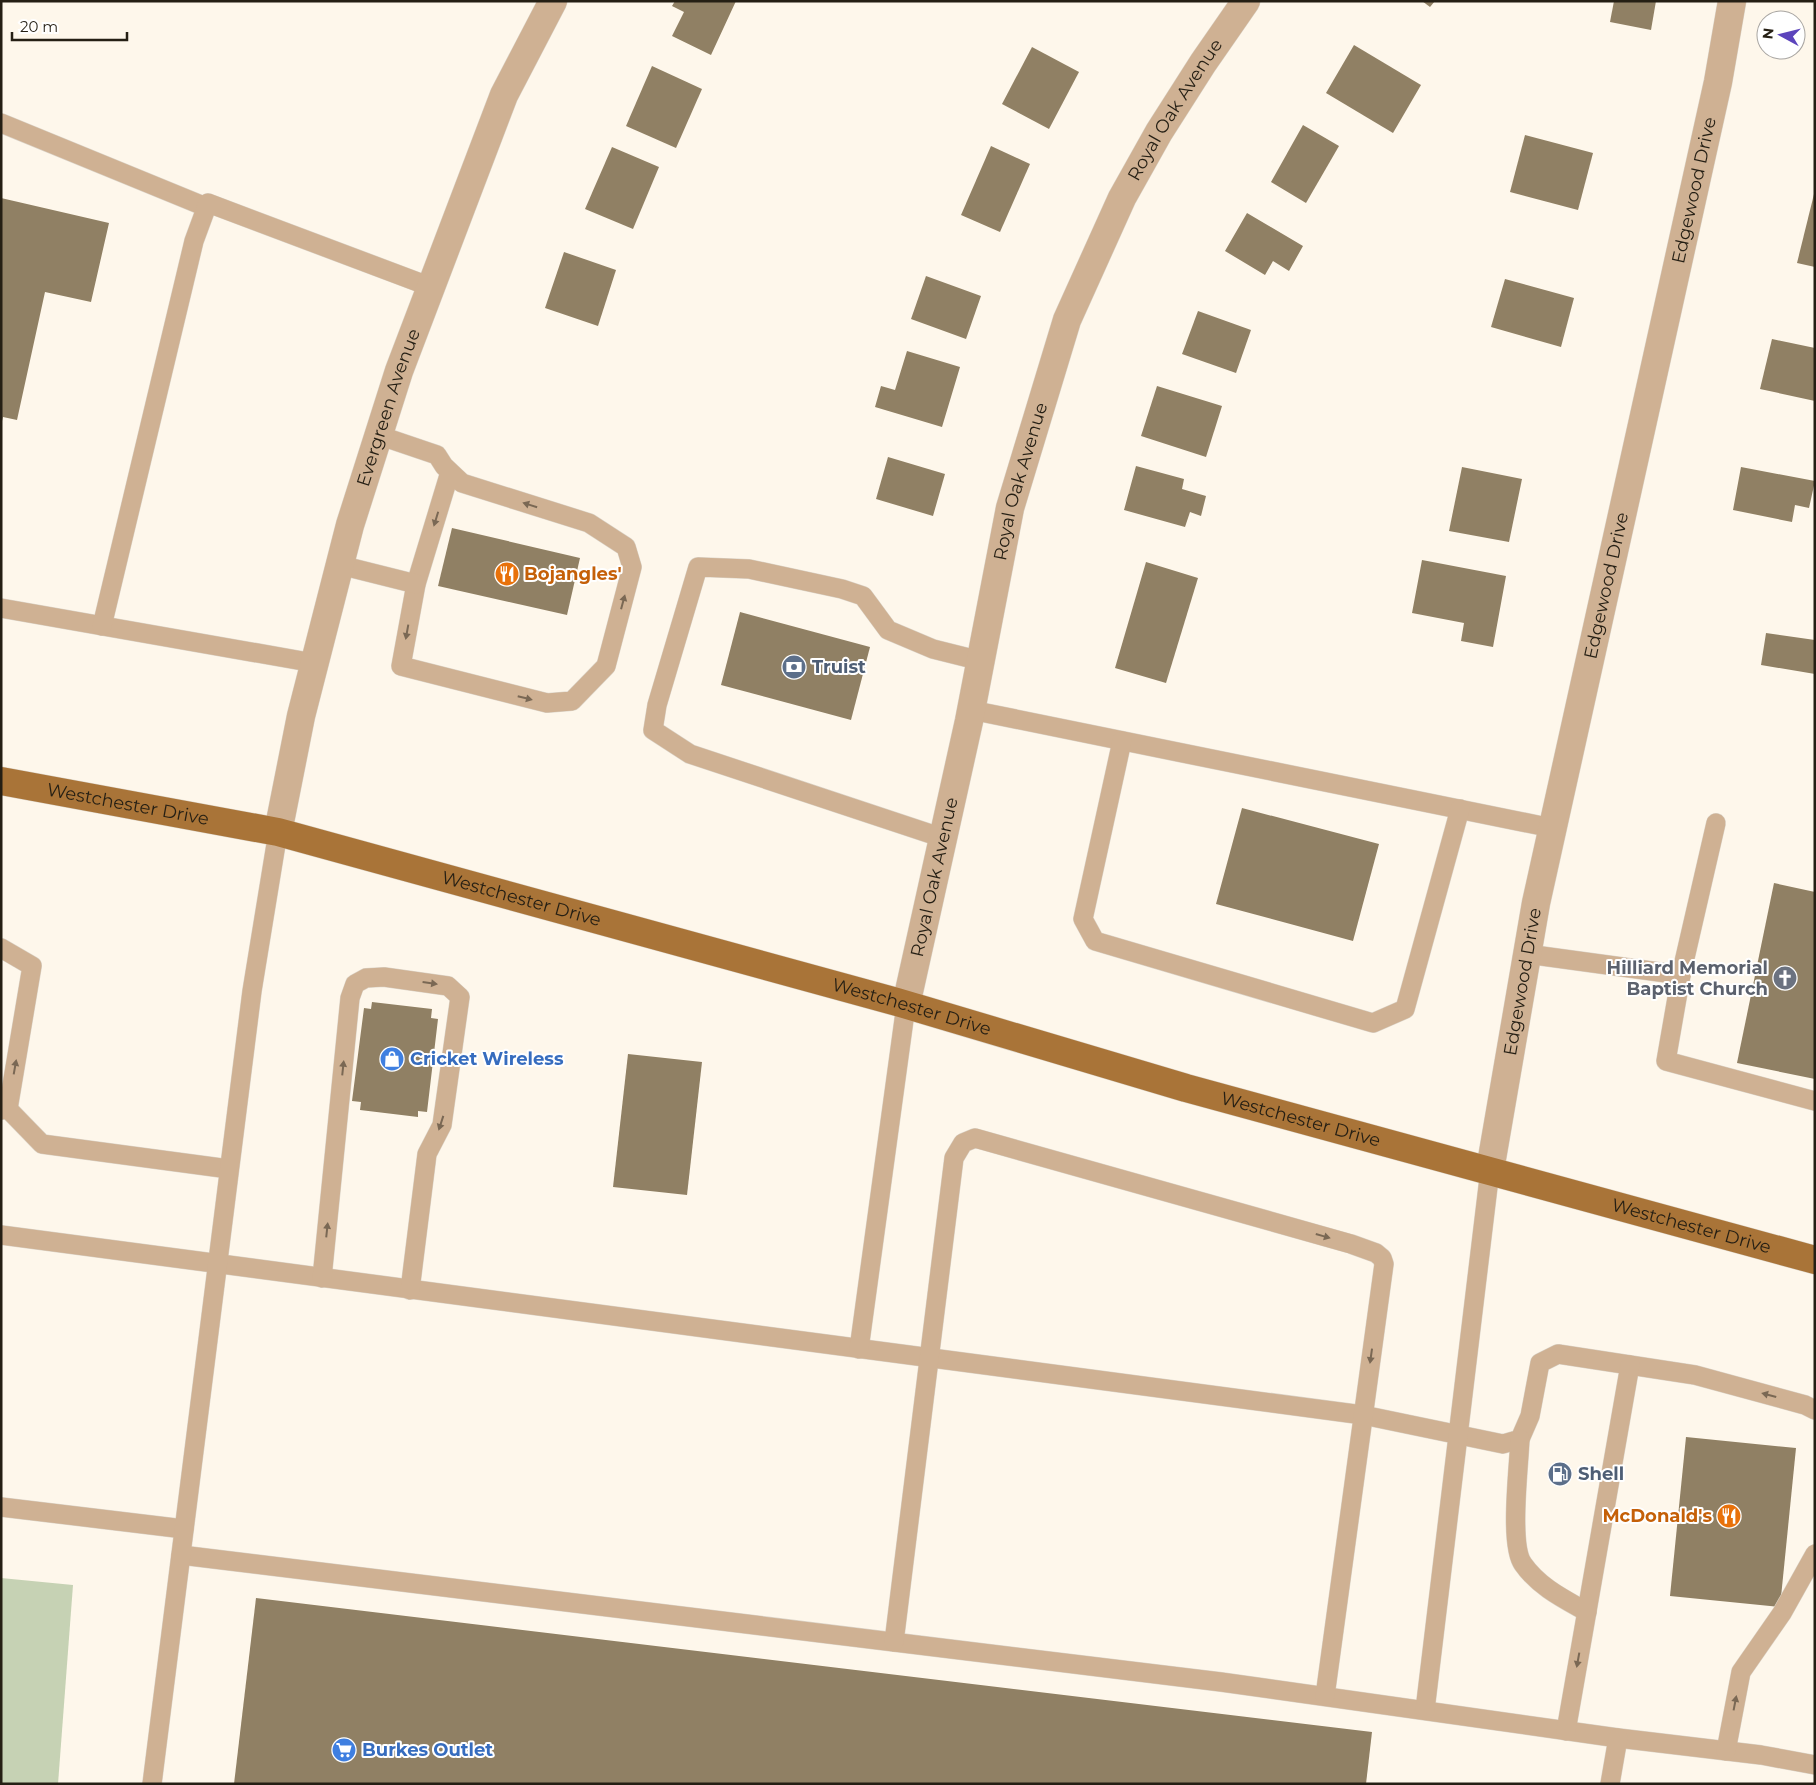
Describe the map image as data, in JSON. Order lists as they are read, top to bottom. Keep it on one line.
{"streets":{"main road":["Westchester Drive"],"street":["Royal Oak Avenue","Edgewood Drive","Evergreen Avenue"]},"crossings":[["Royal Oak Avenue","Westchester Drive"],["Edgewood Drive","Westchester Drive"],["Evergreen Avenue","Westchester Drive"]],"places":{"restaurant":["Bojangles'","McDonald's"],"bank":["Truist"],"church":["Hilliard Memorial Baptist Church"],"shop":["Cricket Wireless"],"fuel station":["Shell"],"supermarket":["Burkes Outlet"]},"scale_bar":"20 m","north":"left"}
